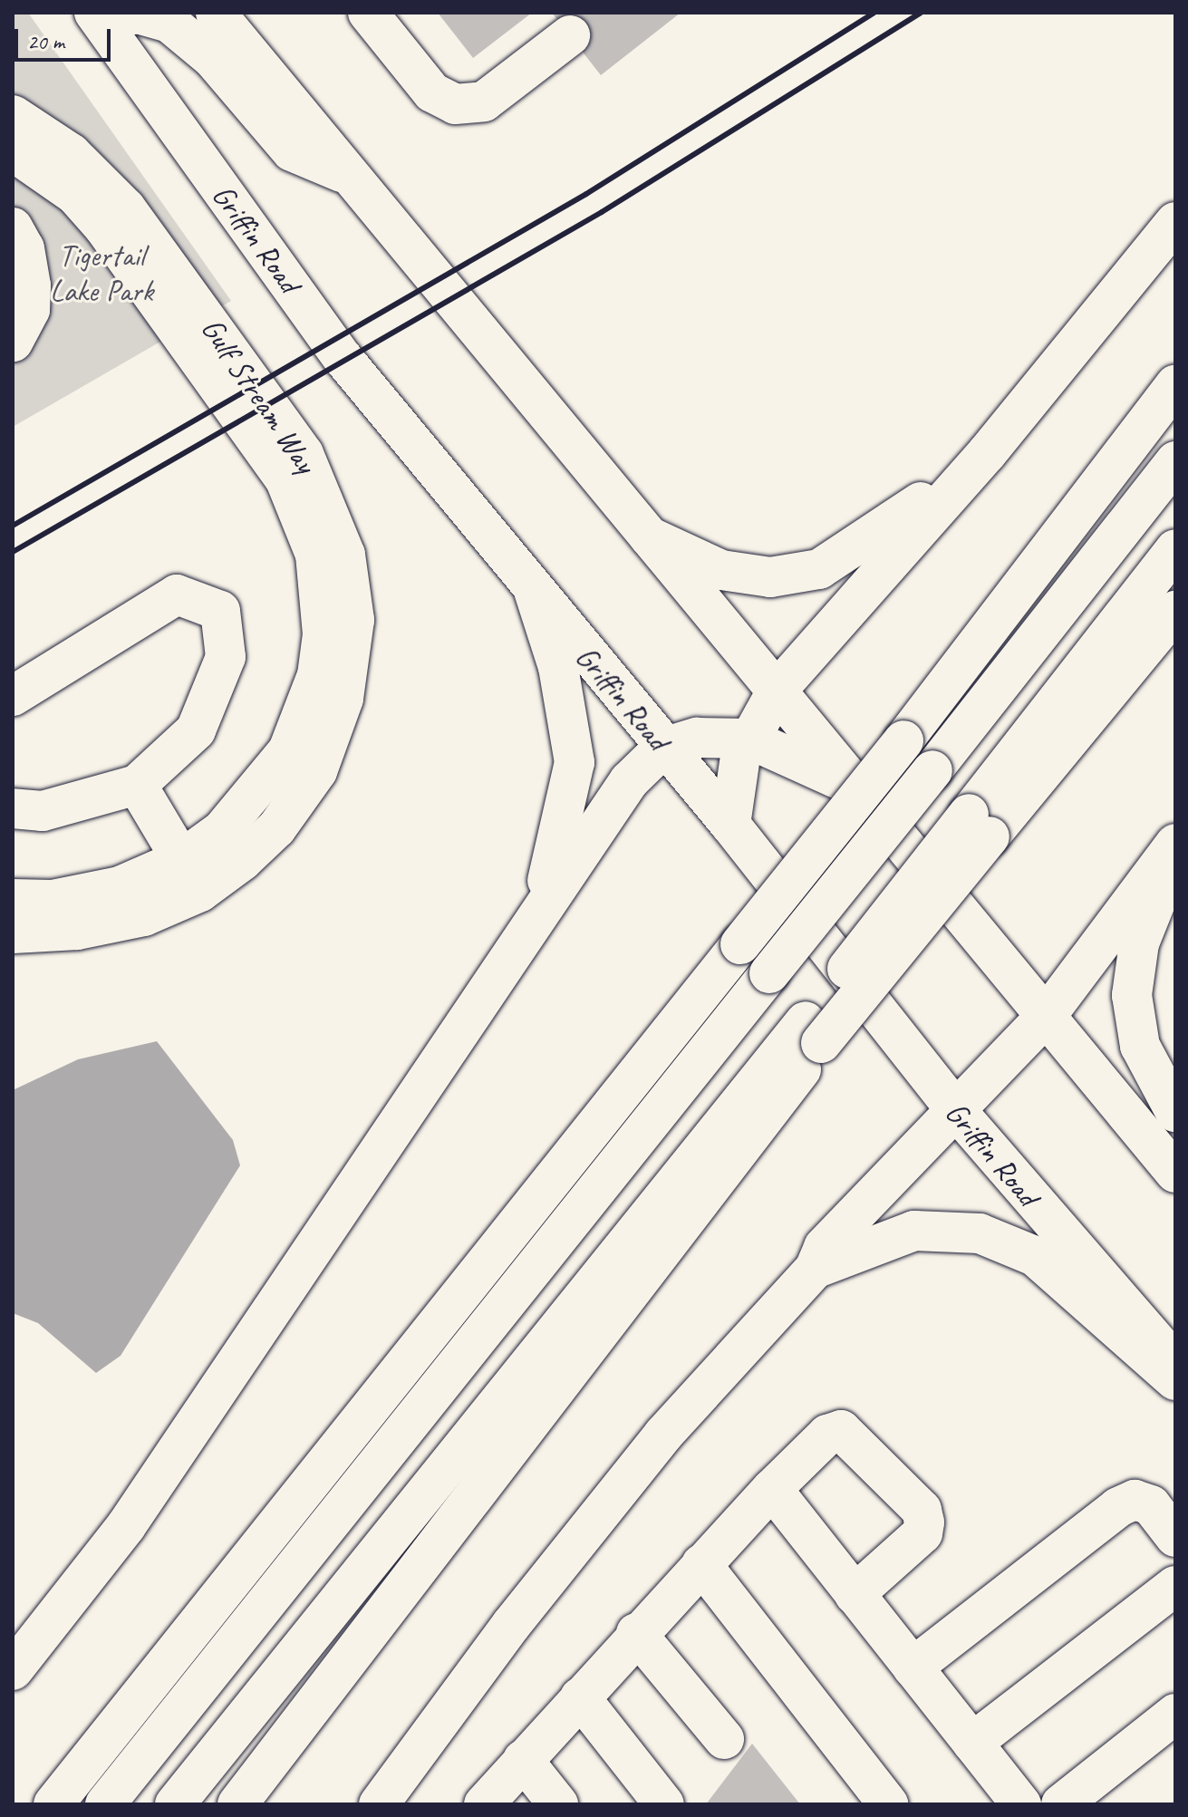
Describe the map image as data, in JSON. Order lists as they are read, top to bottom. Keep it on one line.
{"streets":{"main road":["Griffin Road","Gulf Stream Way"]},"parks":["Tigertail Lake Park"],"scale_bar":"20 m"}
